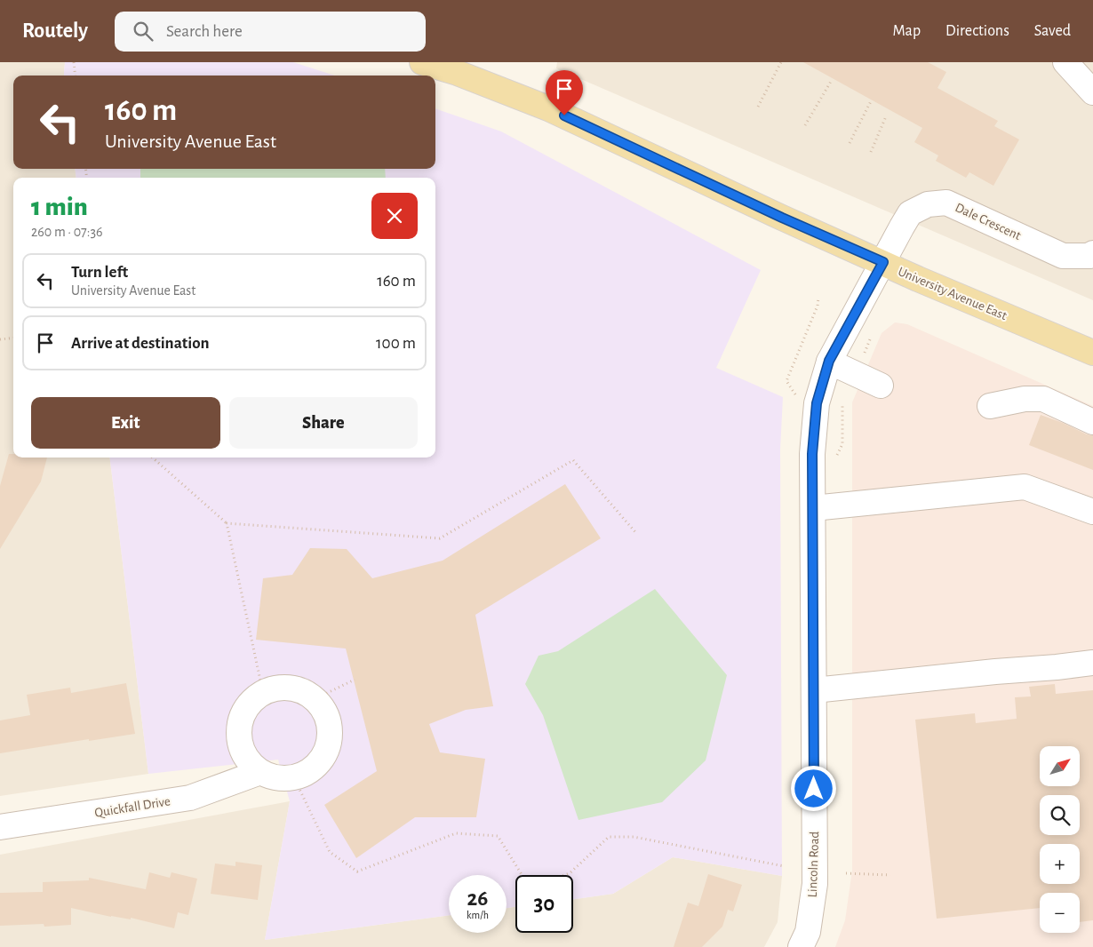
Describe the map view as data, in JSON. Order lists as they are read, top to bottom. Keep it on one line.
{"streets":{"main road":["University Avenue East"],"street":["Dale Crescent","Quickfall Drive","Lincoln Road"]},"crossings":[["Dale Crescent","University Avenue East"],["Dale Crescent","Lincoln Road"],["University Avenue East","Lincoln Road"]],"north":"top right","page":{"header":"Routely","search":"Search here","nav":["Map","Directions","Saved"],"turn":["160 m","University Avenue East"],"heading":["1 min","260 m · 07:36"],"list":[{"name":"Turn left","note":"University Avenue East","value":"160 m"},{"name":"Arrive at destination","value":"100 m"}],"buttons":["Exit","Share"],"map_buttons":["+","−"],"speed":"26 km/h","limit":"30"}}
